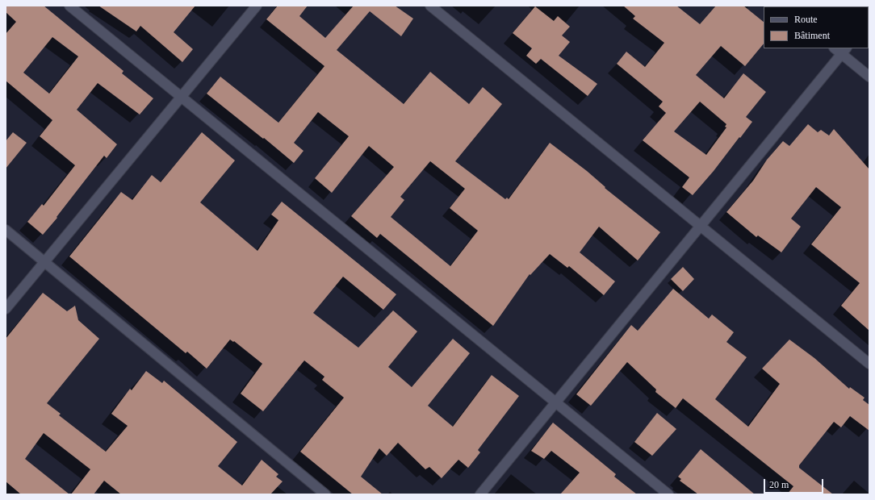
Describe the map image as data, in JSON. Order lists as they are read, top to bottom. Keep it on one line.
{"legend":["Route","Bâtiment"],"scale_bar":"20 m"}
